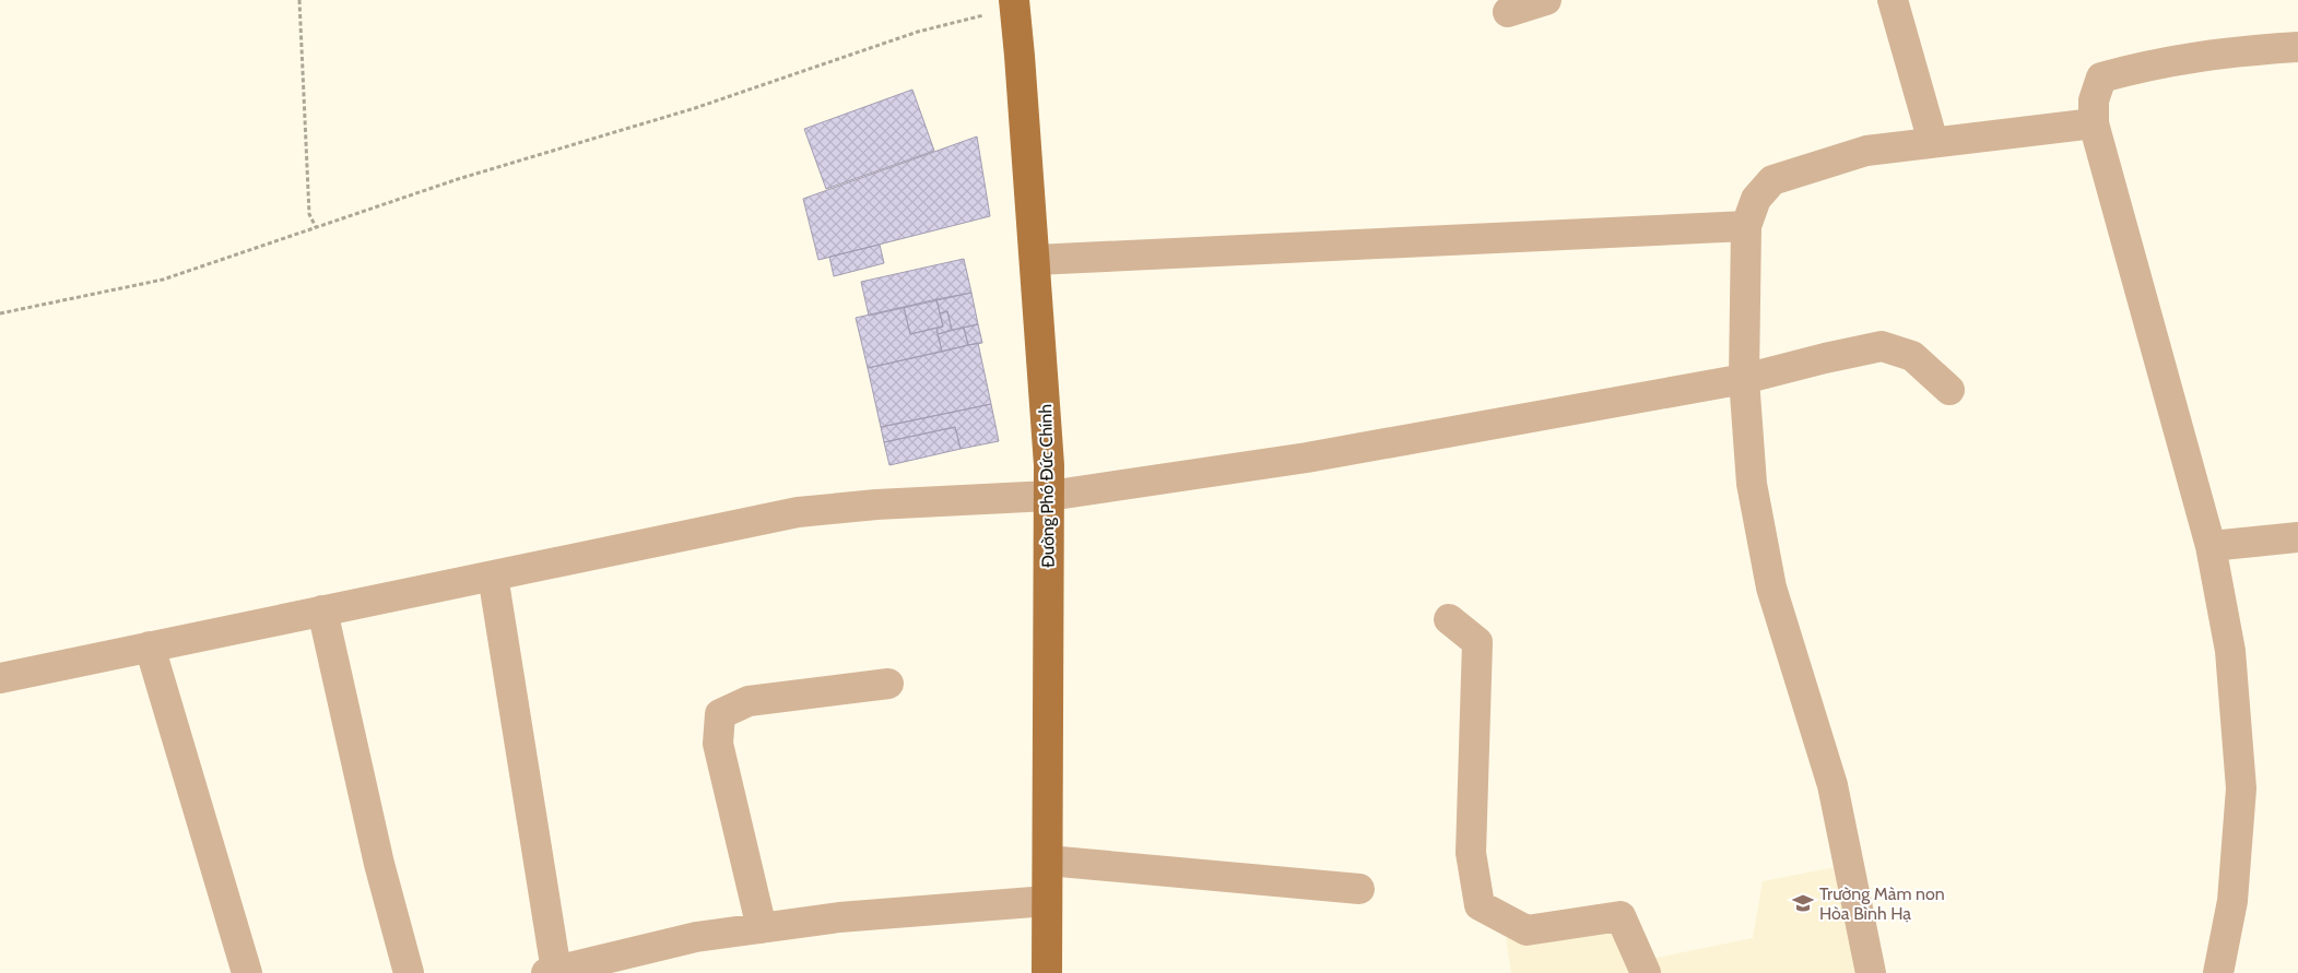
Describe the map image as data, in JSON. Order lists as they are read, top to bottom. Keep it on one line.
{"streets":{"main road":["Đường Phó Đức Chính"]},"places":{"school or university":["Trường Màm non Hòa Bình Hạ"]}}
